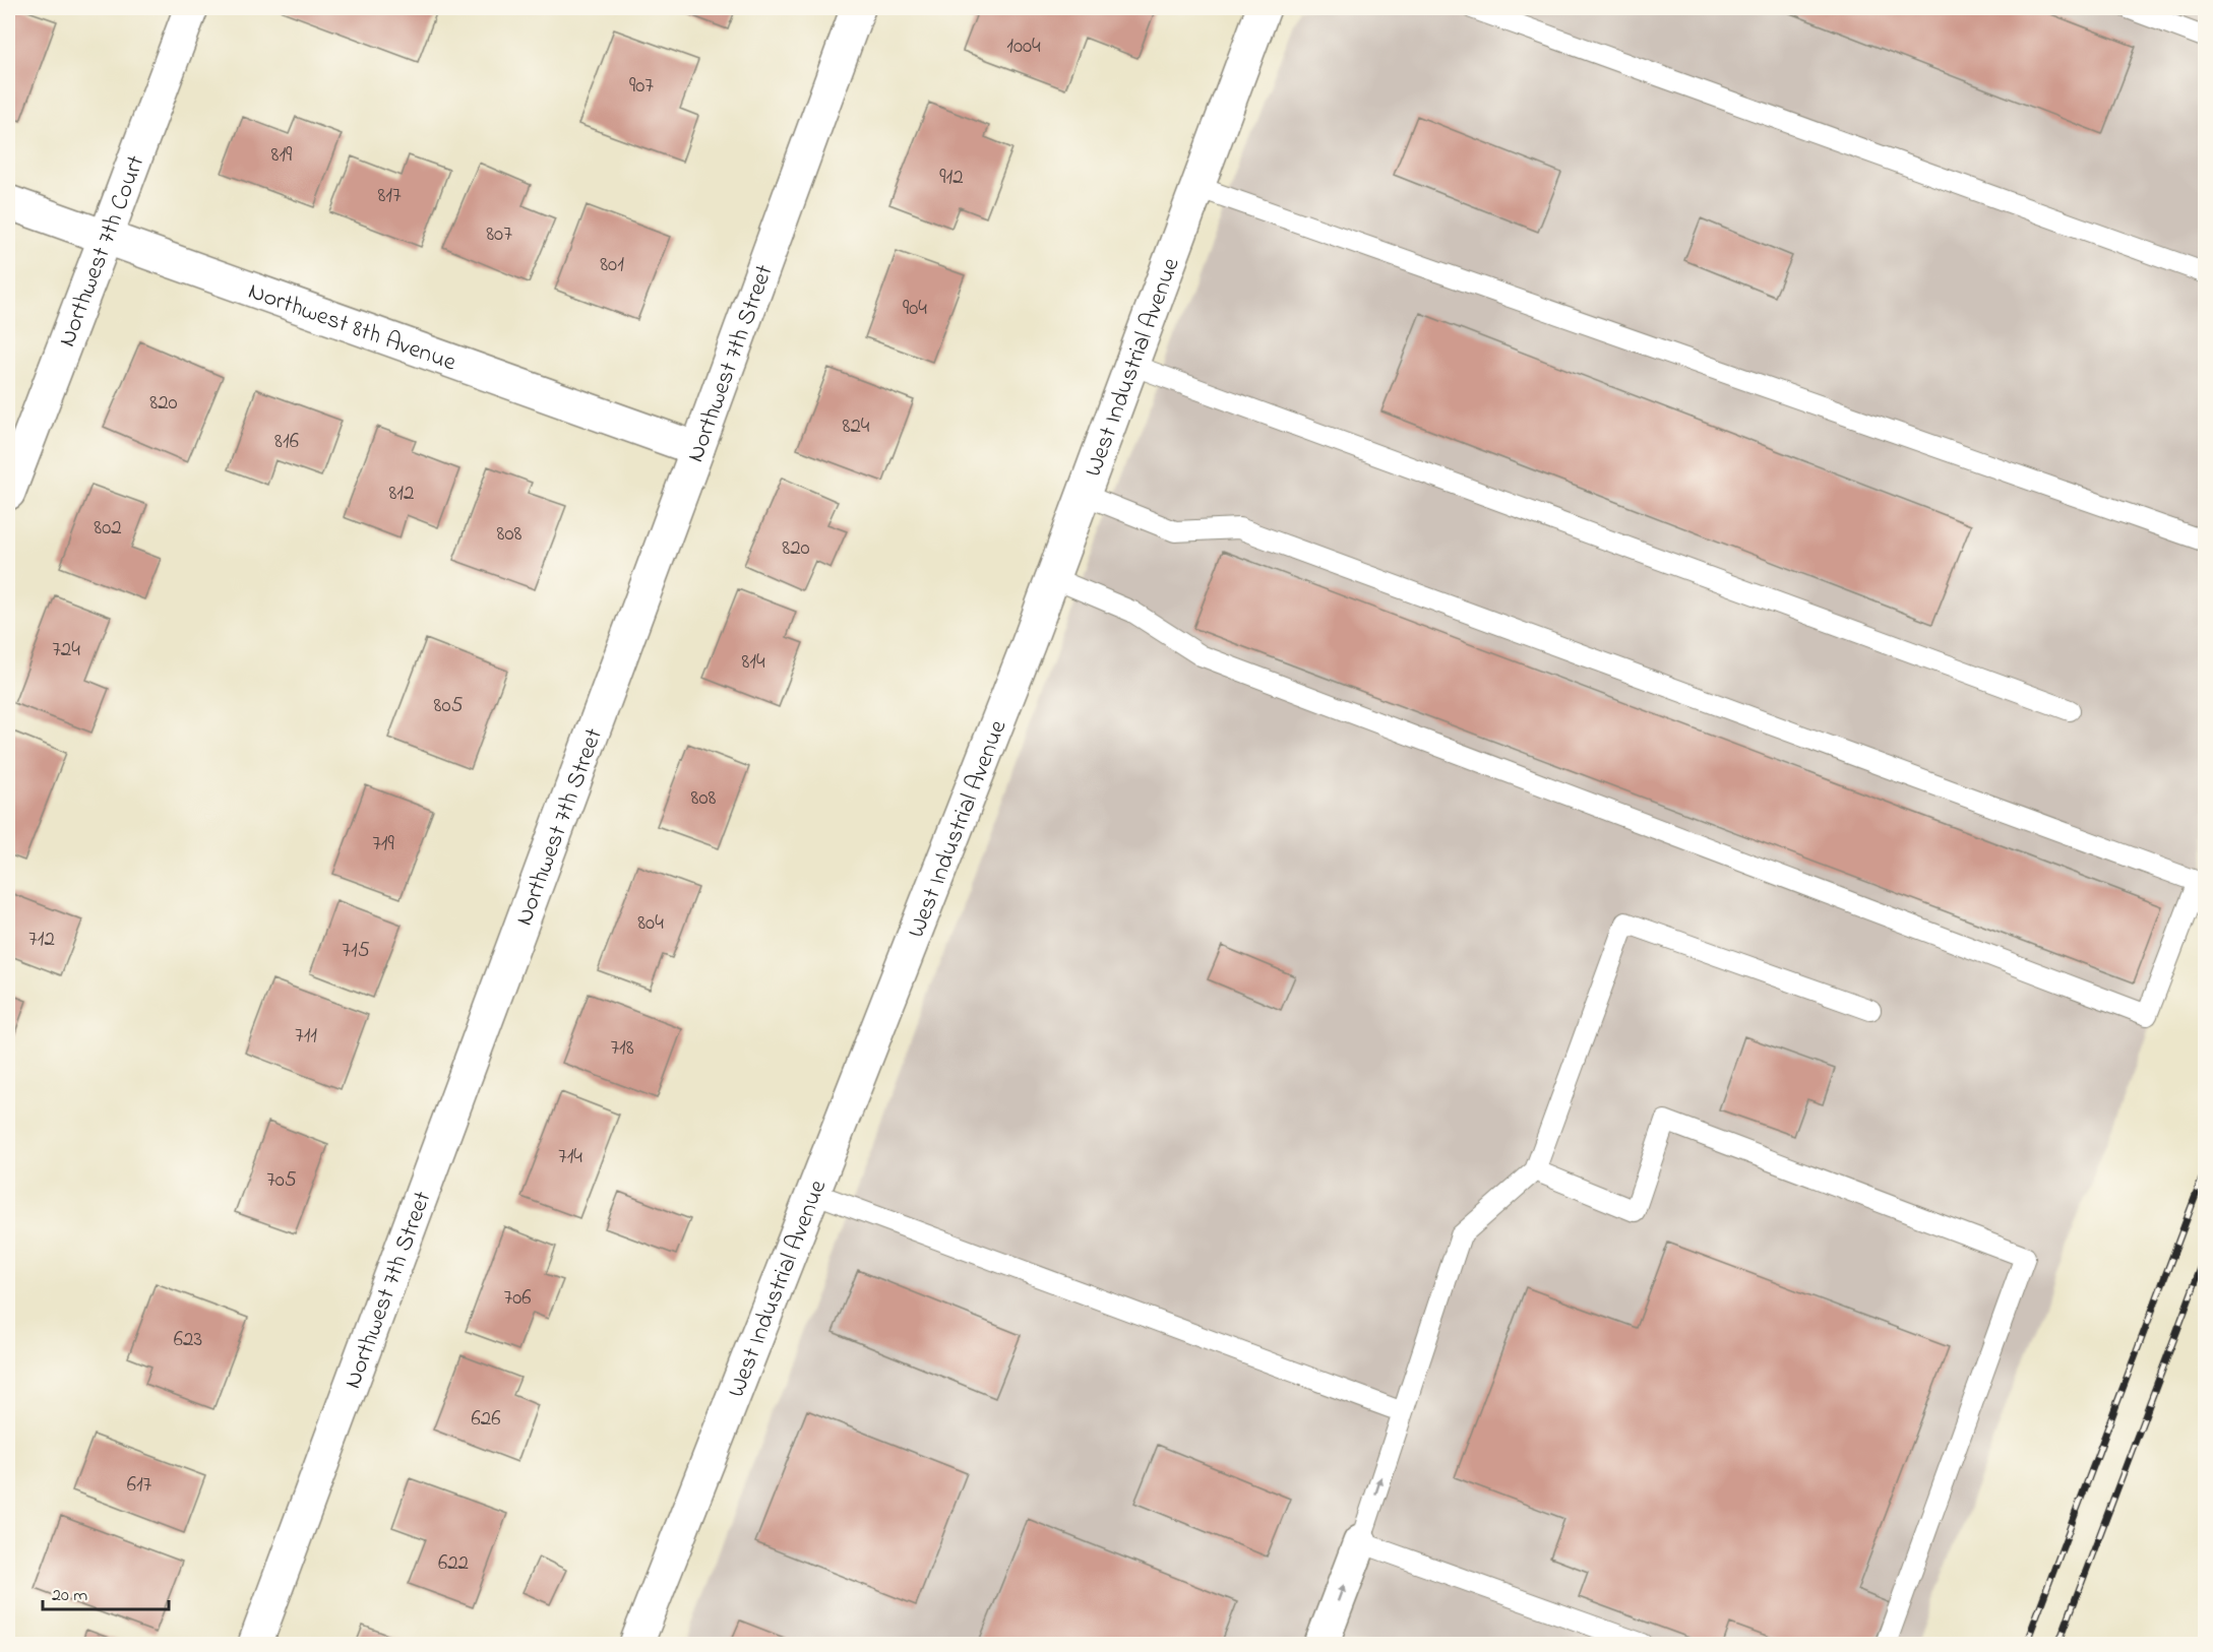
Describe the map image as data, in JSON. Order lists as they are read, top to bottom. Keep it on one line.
{"streets":{"street":["Northwest 7th Court","Northwest 8th Avenue","Northwest 7th Street","West Industrial Avenue"]},"crossings":[["Northwest 7th Court","Northwest 8th Avenue"],["Northwest 8th Avenue","Northwest 7th Street"]],"house_numbers":["1004","907","819","912","817","807","801","904","820","824","816","812","802","808","820","724","814","805","808","719","804","712","715","711","718","714","705","706","623","626","617","622"],"scale_bar":"20 m"}
